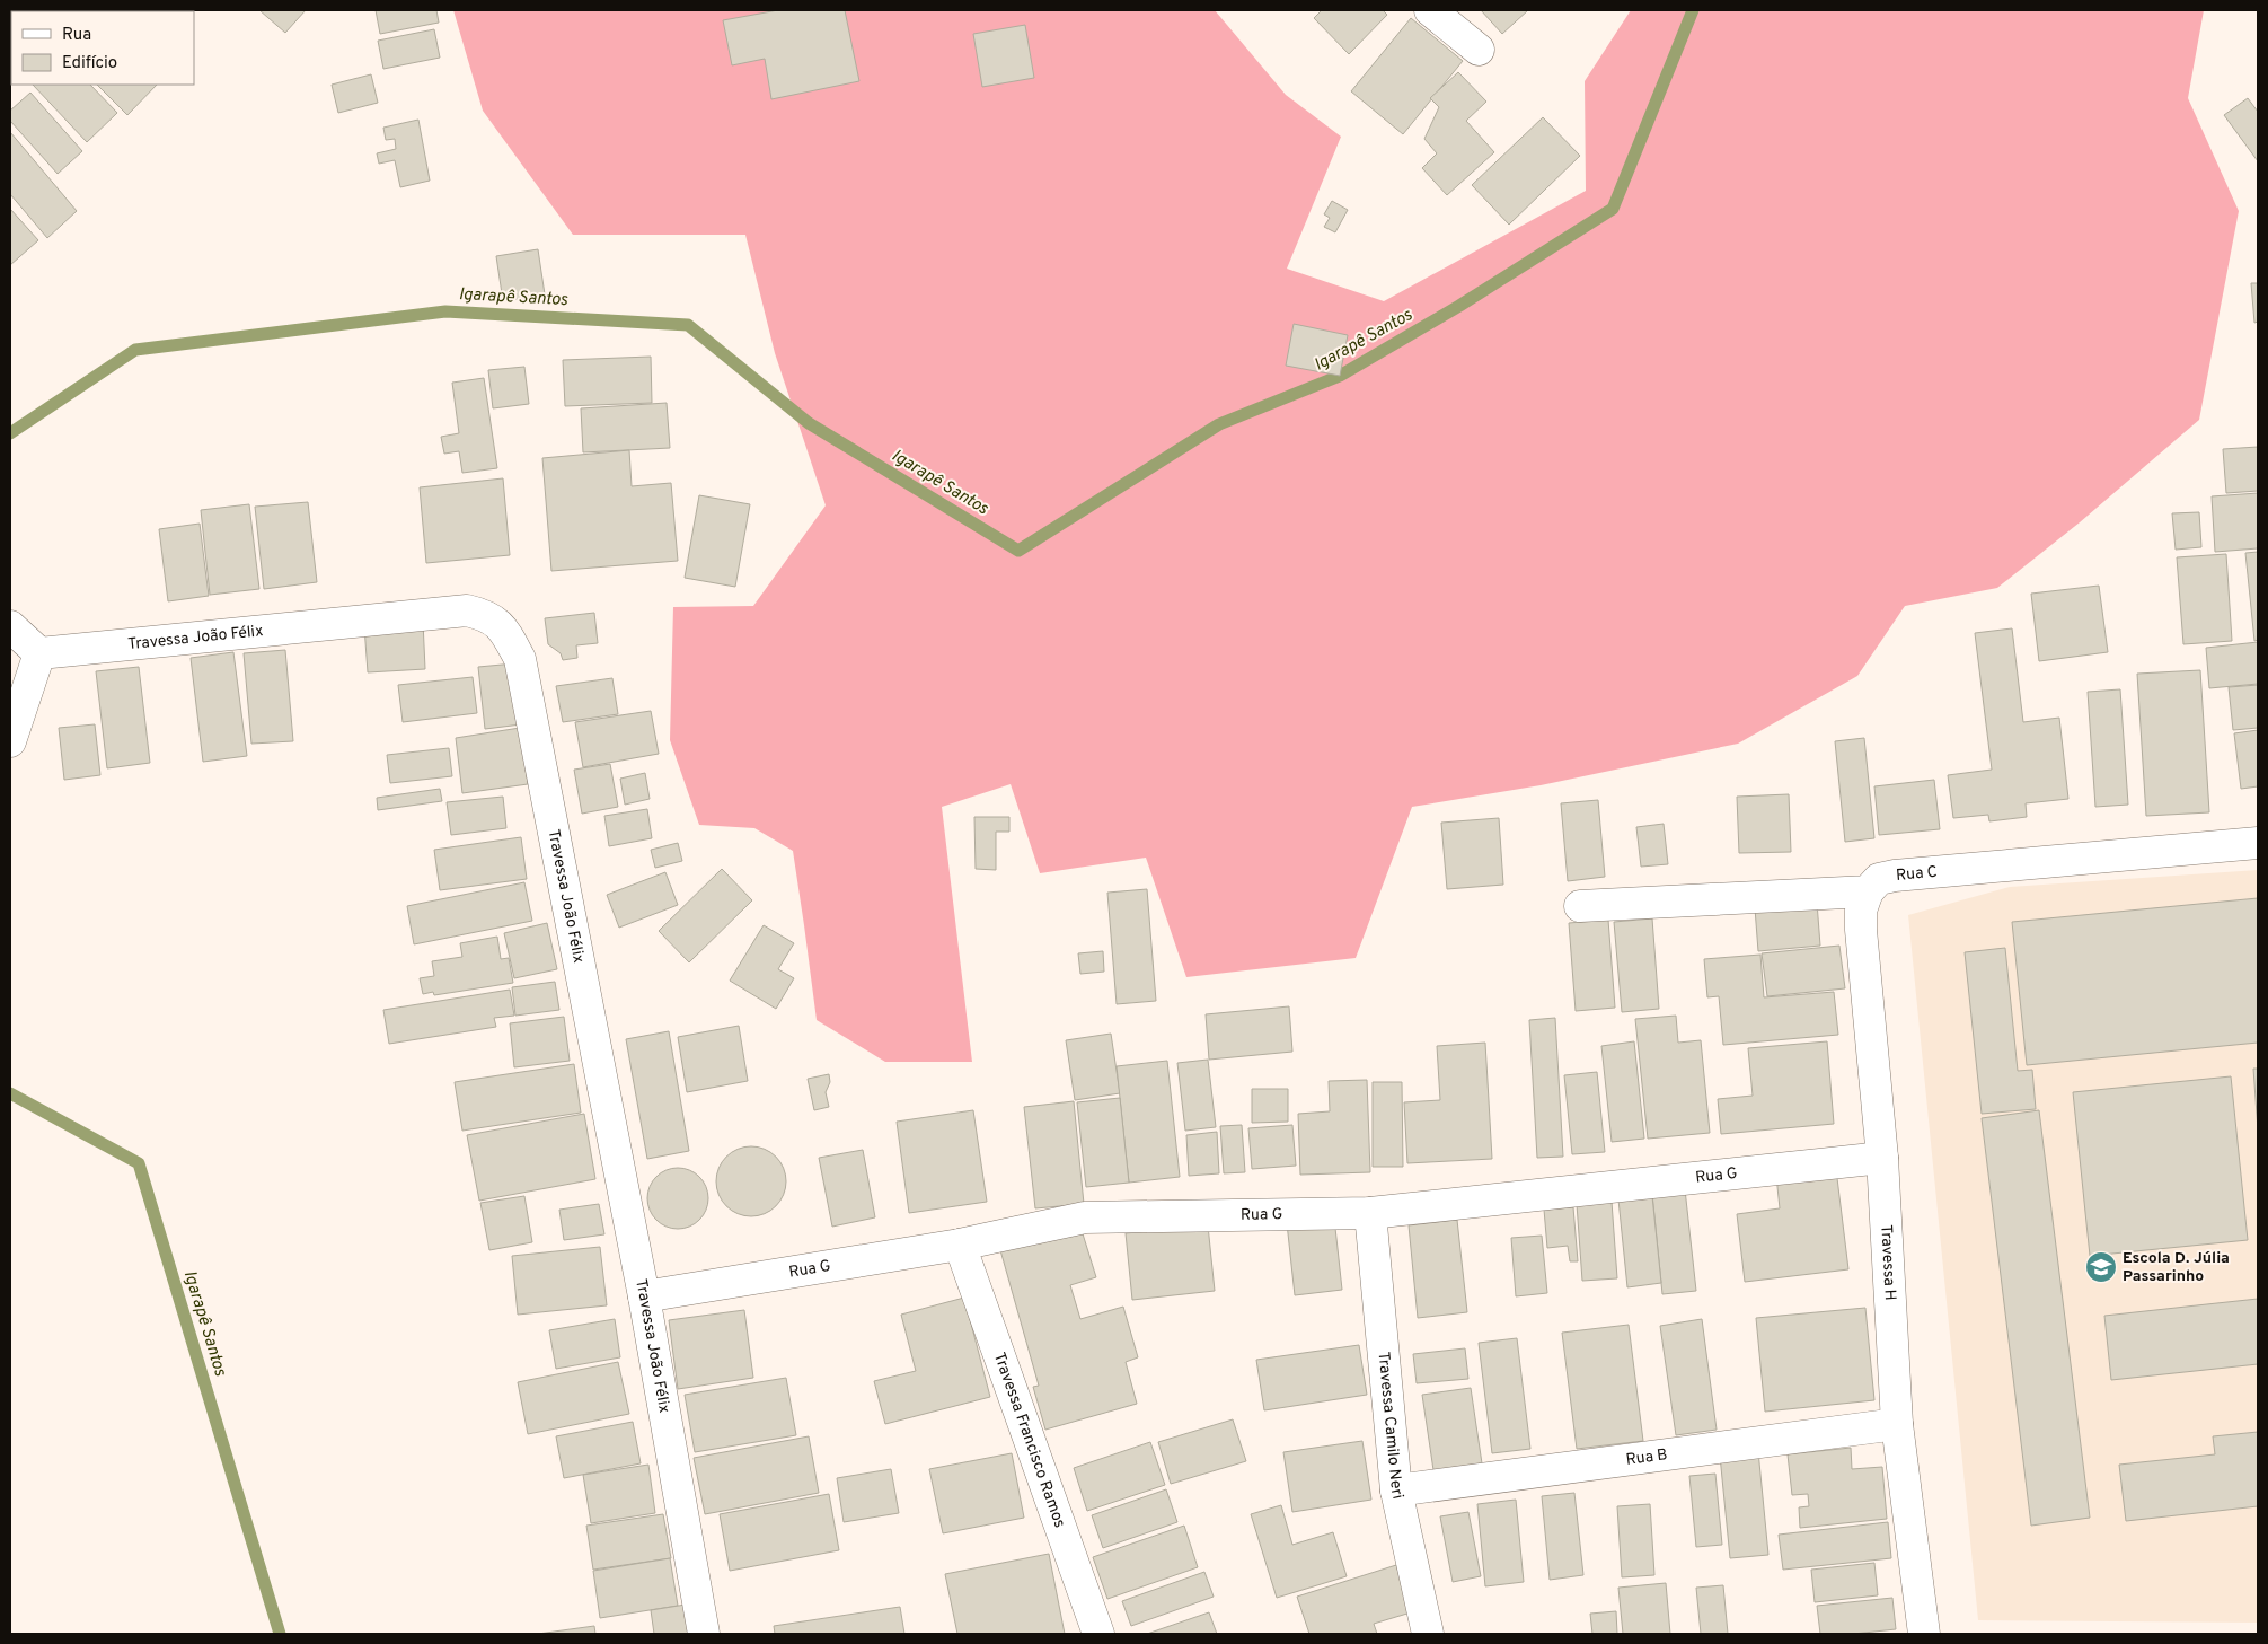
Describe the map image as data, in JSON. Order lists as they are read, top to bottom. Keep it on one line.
{"streets":{"street":["Travessa João Félix","Rua C","Rua G","Travessa H","Travessa Camilo Neri","Travessa Francisco Ramos","Rua B"]},"crossings":[["Travessa João Félix","Rua G"],["Rua C","Travessa H"],["Rua G","Travessa H"],["Rua G","Travessa Camilo Neri"],["Rua G","Travessa Francisco Ramos"],["Travessa H","Rua B"],["Travessa Camilo Neri","Rua B"]],"water":["Igarapê Santos"],"places":{"school or university":["Escola D. Júlia Passarinho"]},"legend":["Rua","Edifício"]}
